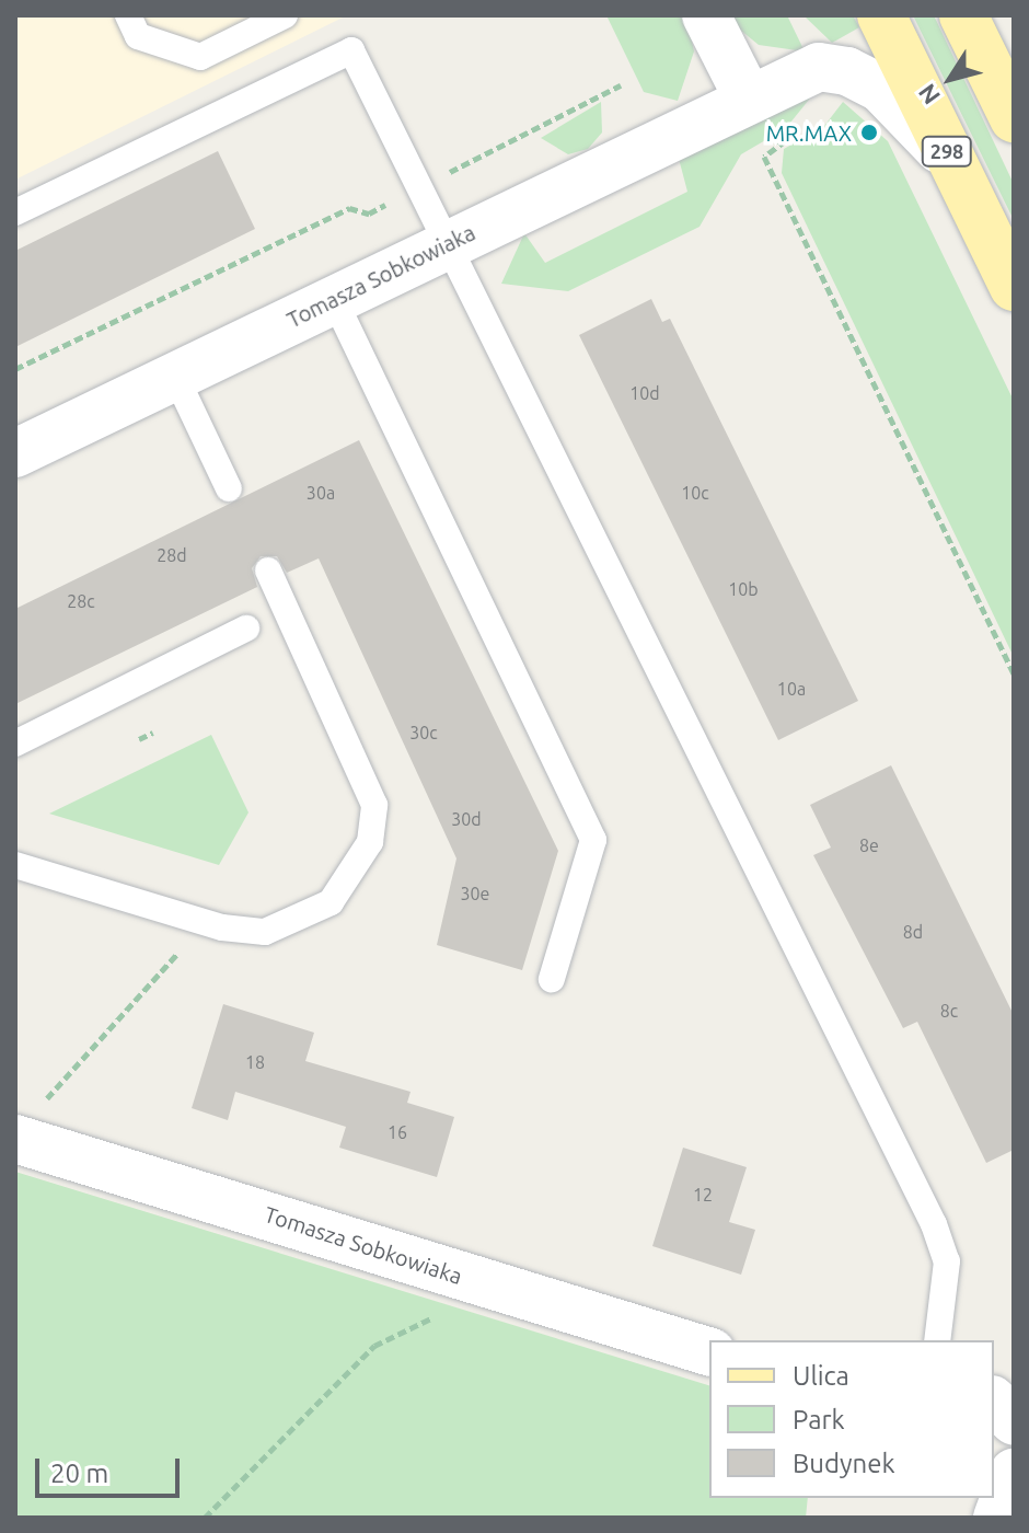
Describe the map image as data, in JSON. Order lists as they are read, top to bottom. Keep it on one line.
{"streets":{"main road":["298"],"street":["Tomasza Sobkowiaka"]},"crossings":[["298","Tomasza Sobkowiaka"]],"places":["MR.MAX"],"house_numbers":["10d","30a","10c","28d","10b","28c","10a","30c","30d","8e","30e","8d","8c","18","16","12"],"legend":["Ulica","Park","Budynek"],"scale_bar":"20 m","north":"bottom left"}
